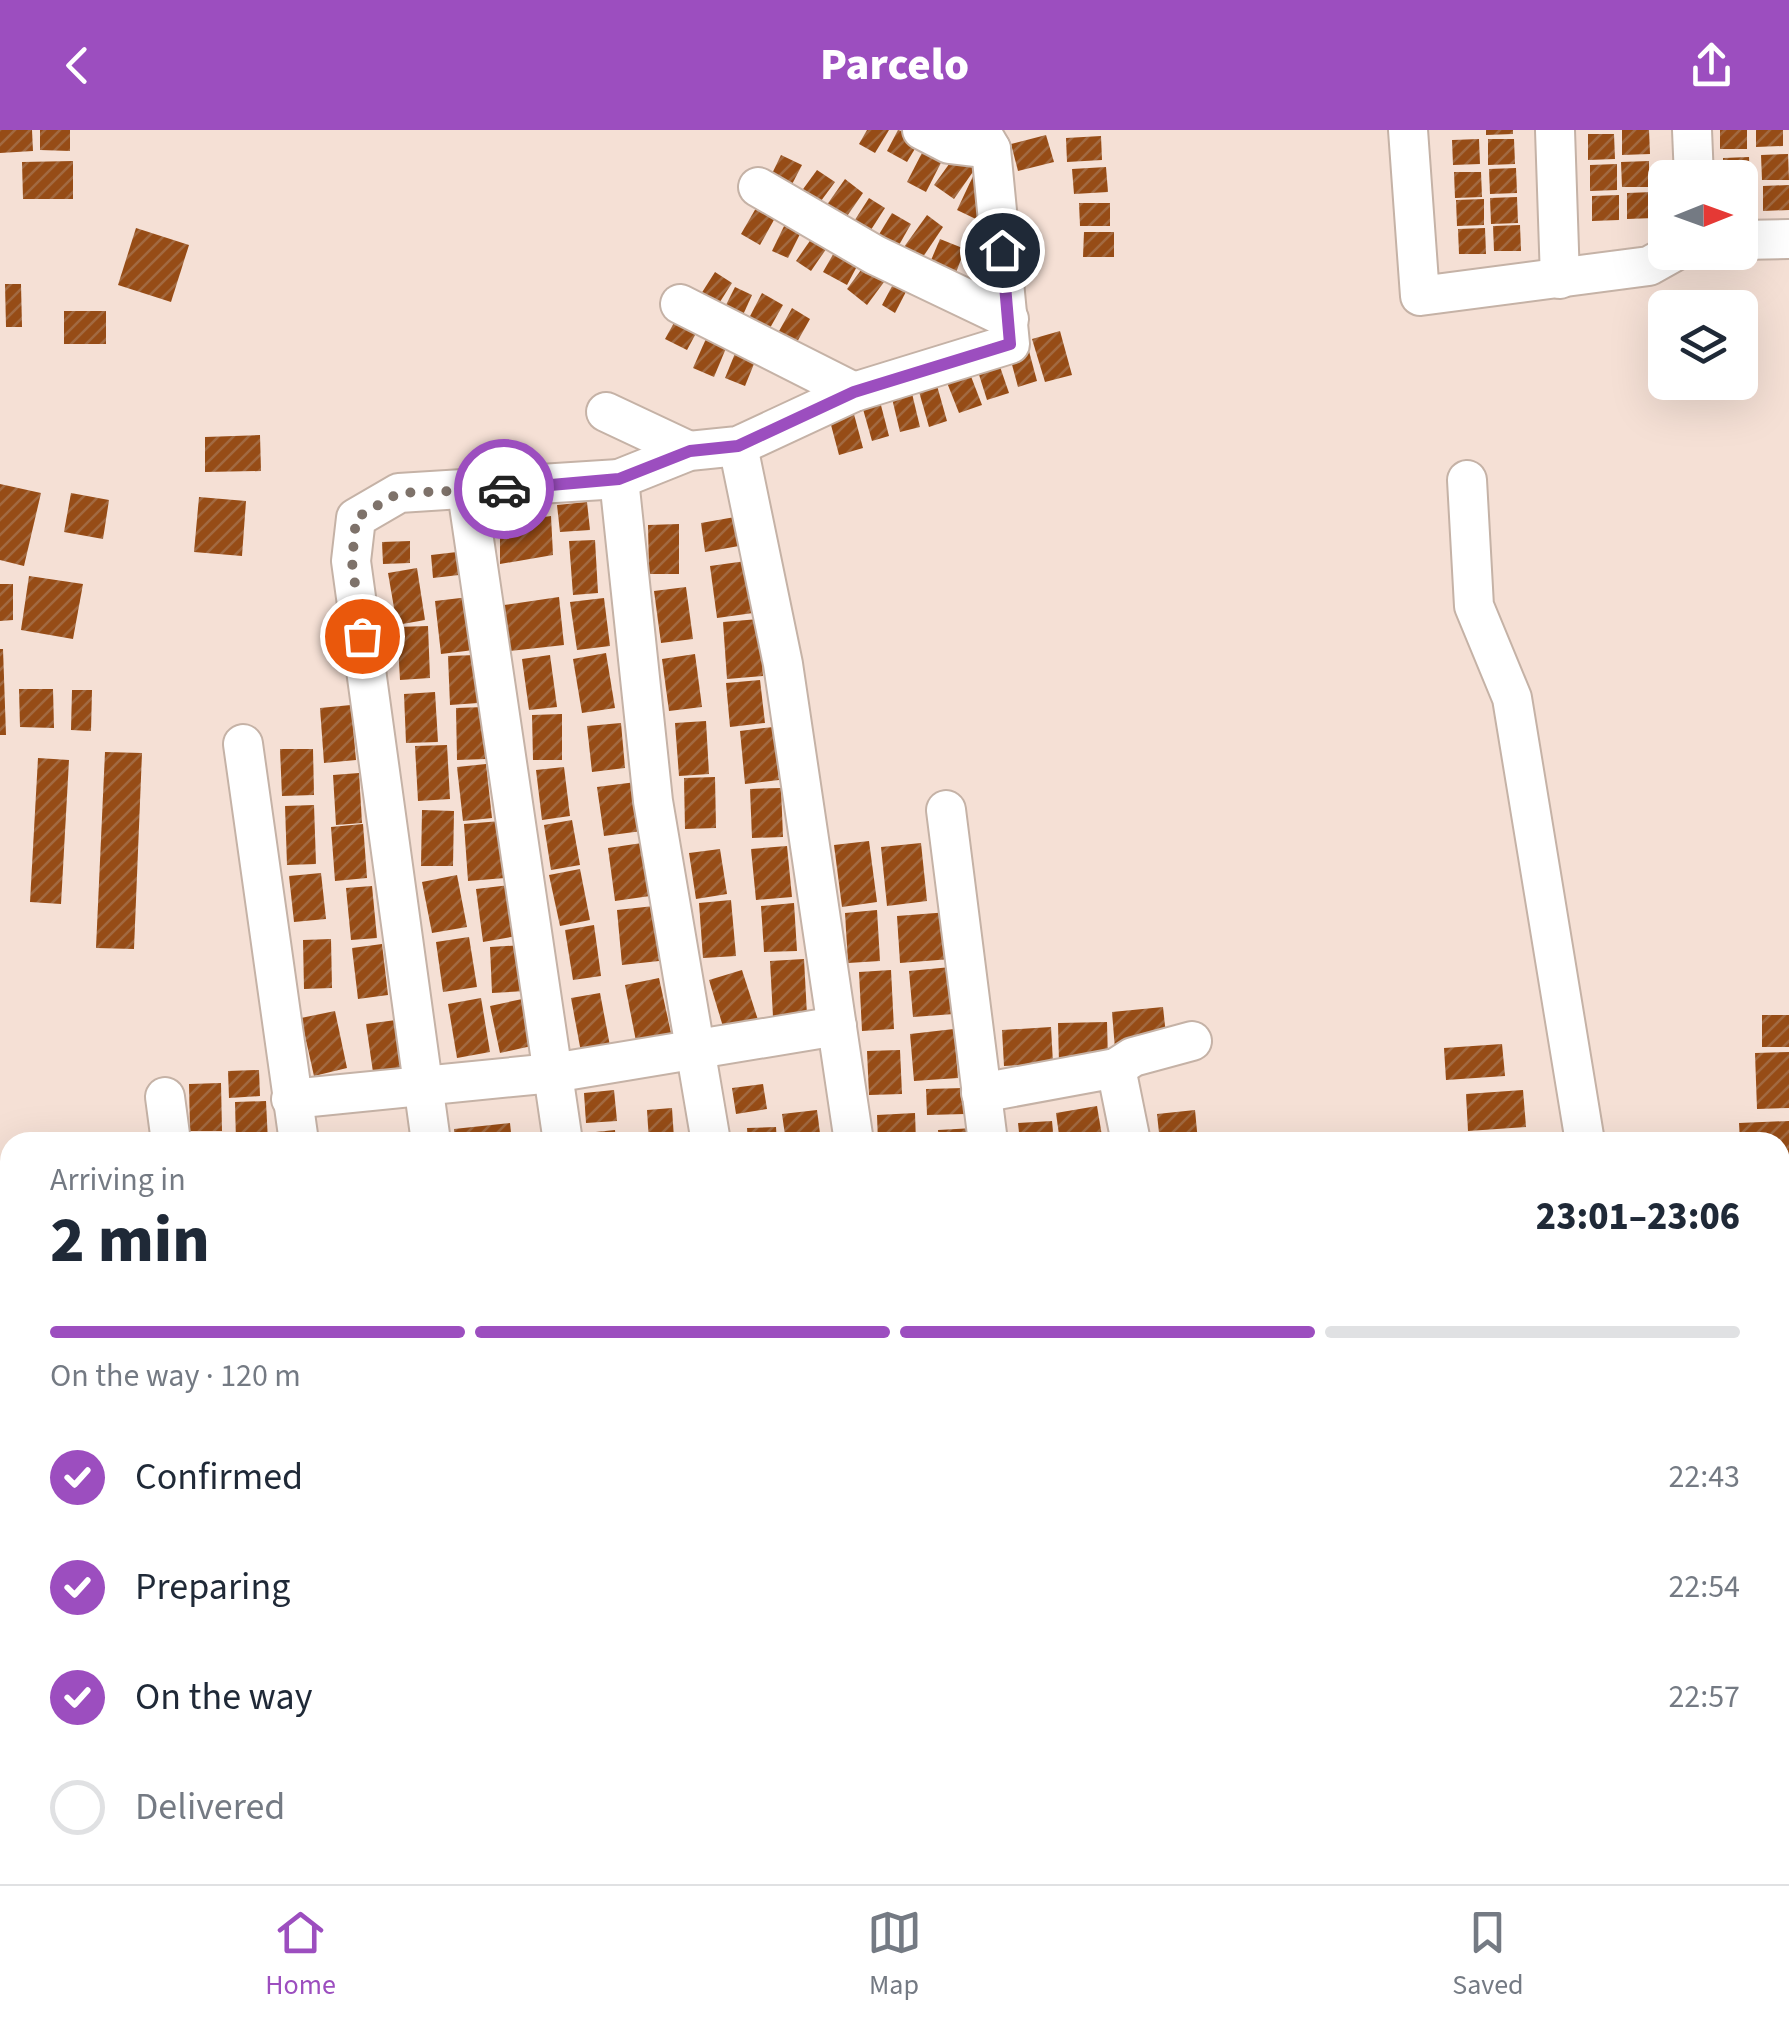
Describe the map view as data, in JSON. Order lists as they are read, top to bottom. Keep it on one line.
{"north":"right","page":{"header":"Parcelo","heading":["2 min","Arriving in","23:01–23:06"],"bar":"On the way · 120 m","list":[["Confirmed","22:43"],["Preparing","22:54"],["On the way","22:57"],"Delivered"],"tabs":["Home","Map","Saved"]}}
